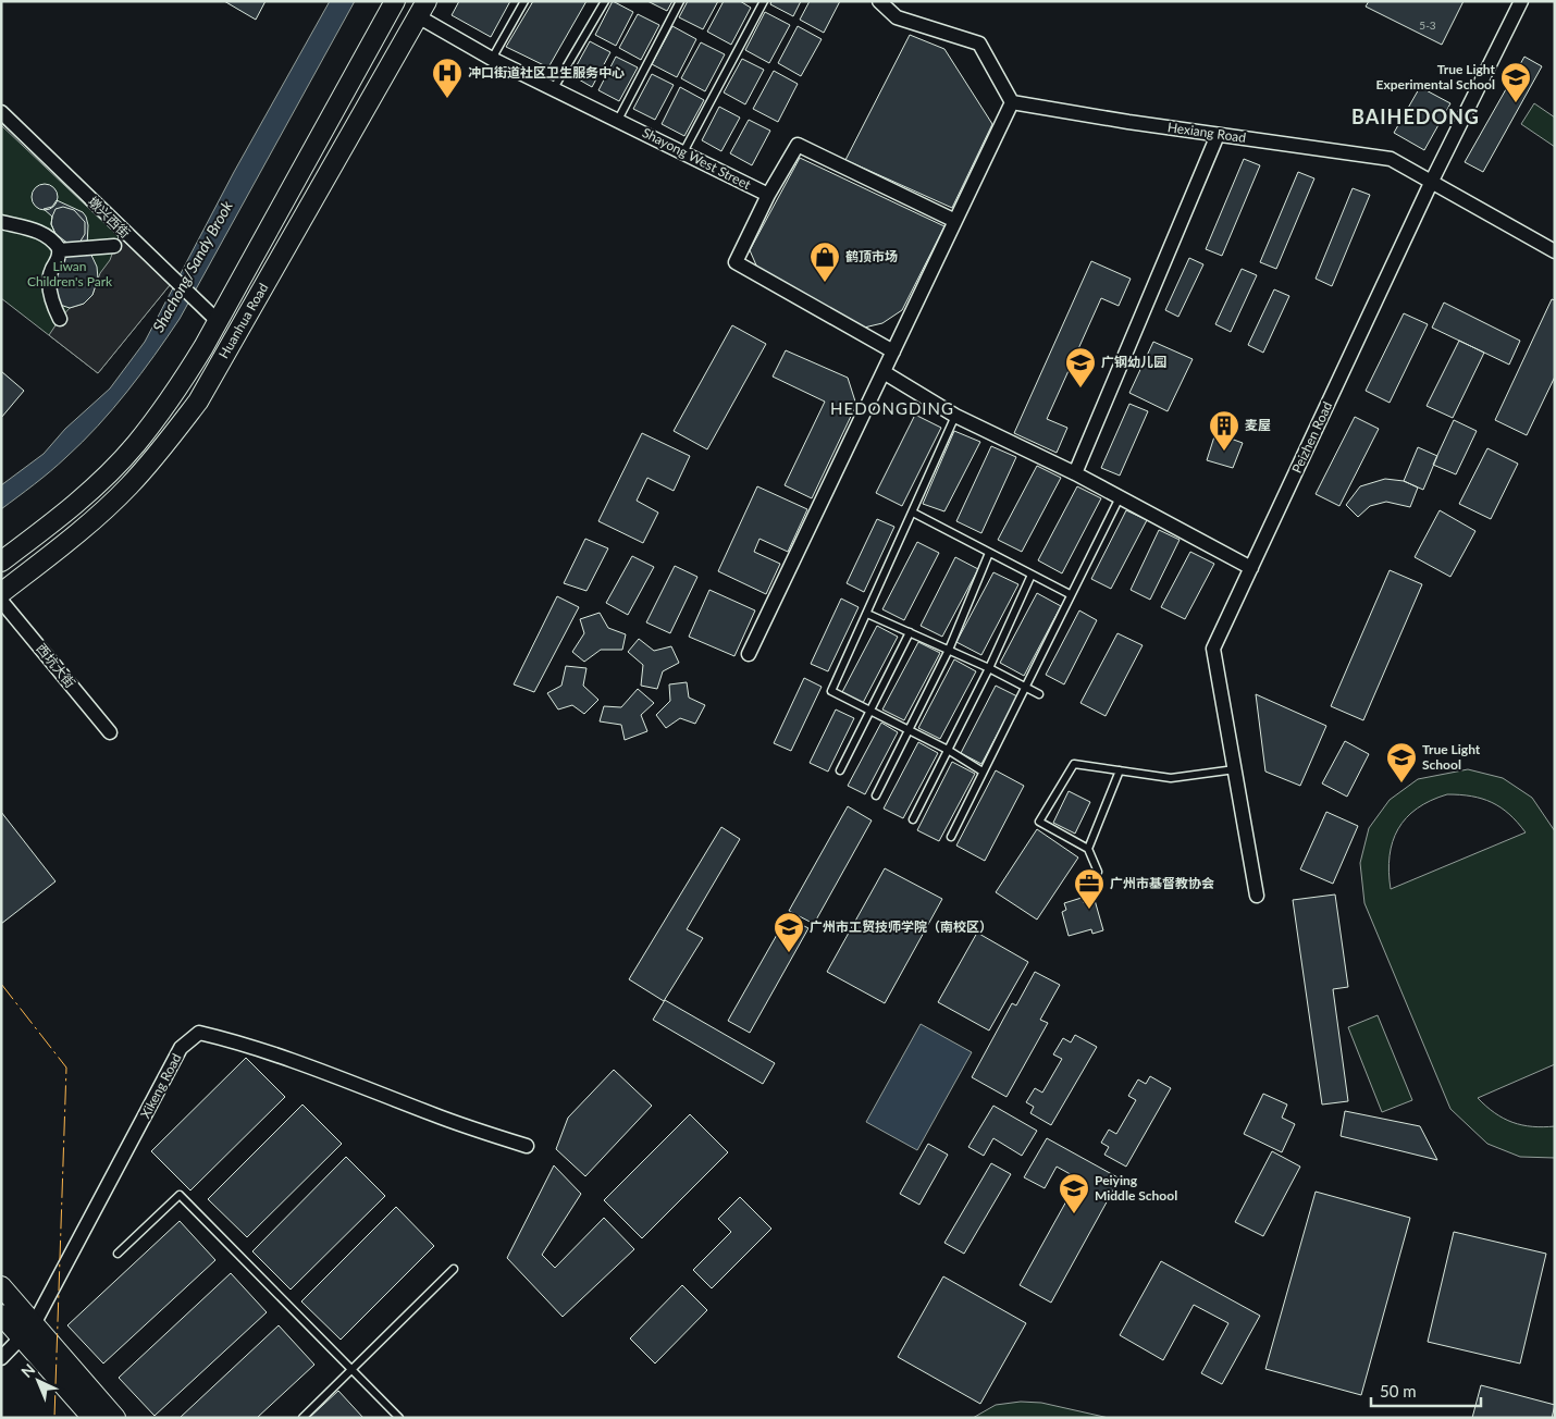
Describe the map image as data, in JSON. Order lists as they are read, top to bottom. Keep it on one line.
{"streets":{"main road":["Huanhua Road"],"street":["Hexiang Road","Shayong West Street","墩兴西街","Peizhen Road","西坑大街","Xikeng Road"]},"crossings":[["Hexiang Road","Peizhen Road"],["Shayong West Street","Huanhua Road"],["墩兴西街","Huanhua Road"]],"districts":["BAIHEDONG","HEDONGDING"],"water":["Shachong/Sandy Brook"],"parks":["Liwan Children's Park"],"places":{"hospital":["冲口街道社区卫生服务中心"],"school or university":["True Light Experimental School","广钢幼儿园","True Light School","广州市工贸技师学院（南校区）","Peiying Middle School"],"shop":["鹤顶市场"],"building":["麦屋"],"office":["广州市基督教协会"]},"house_numbers":["5-3"],"scale_bar":"50 m","north":"top left"}
